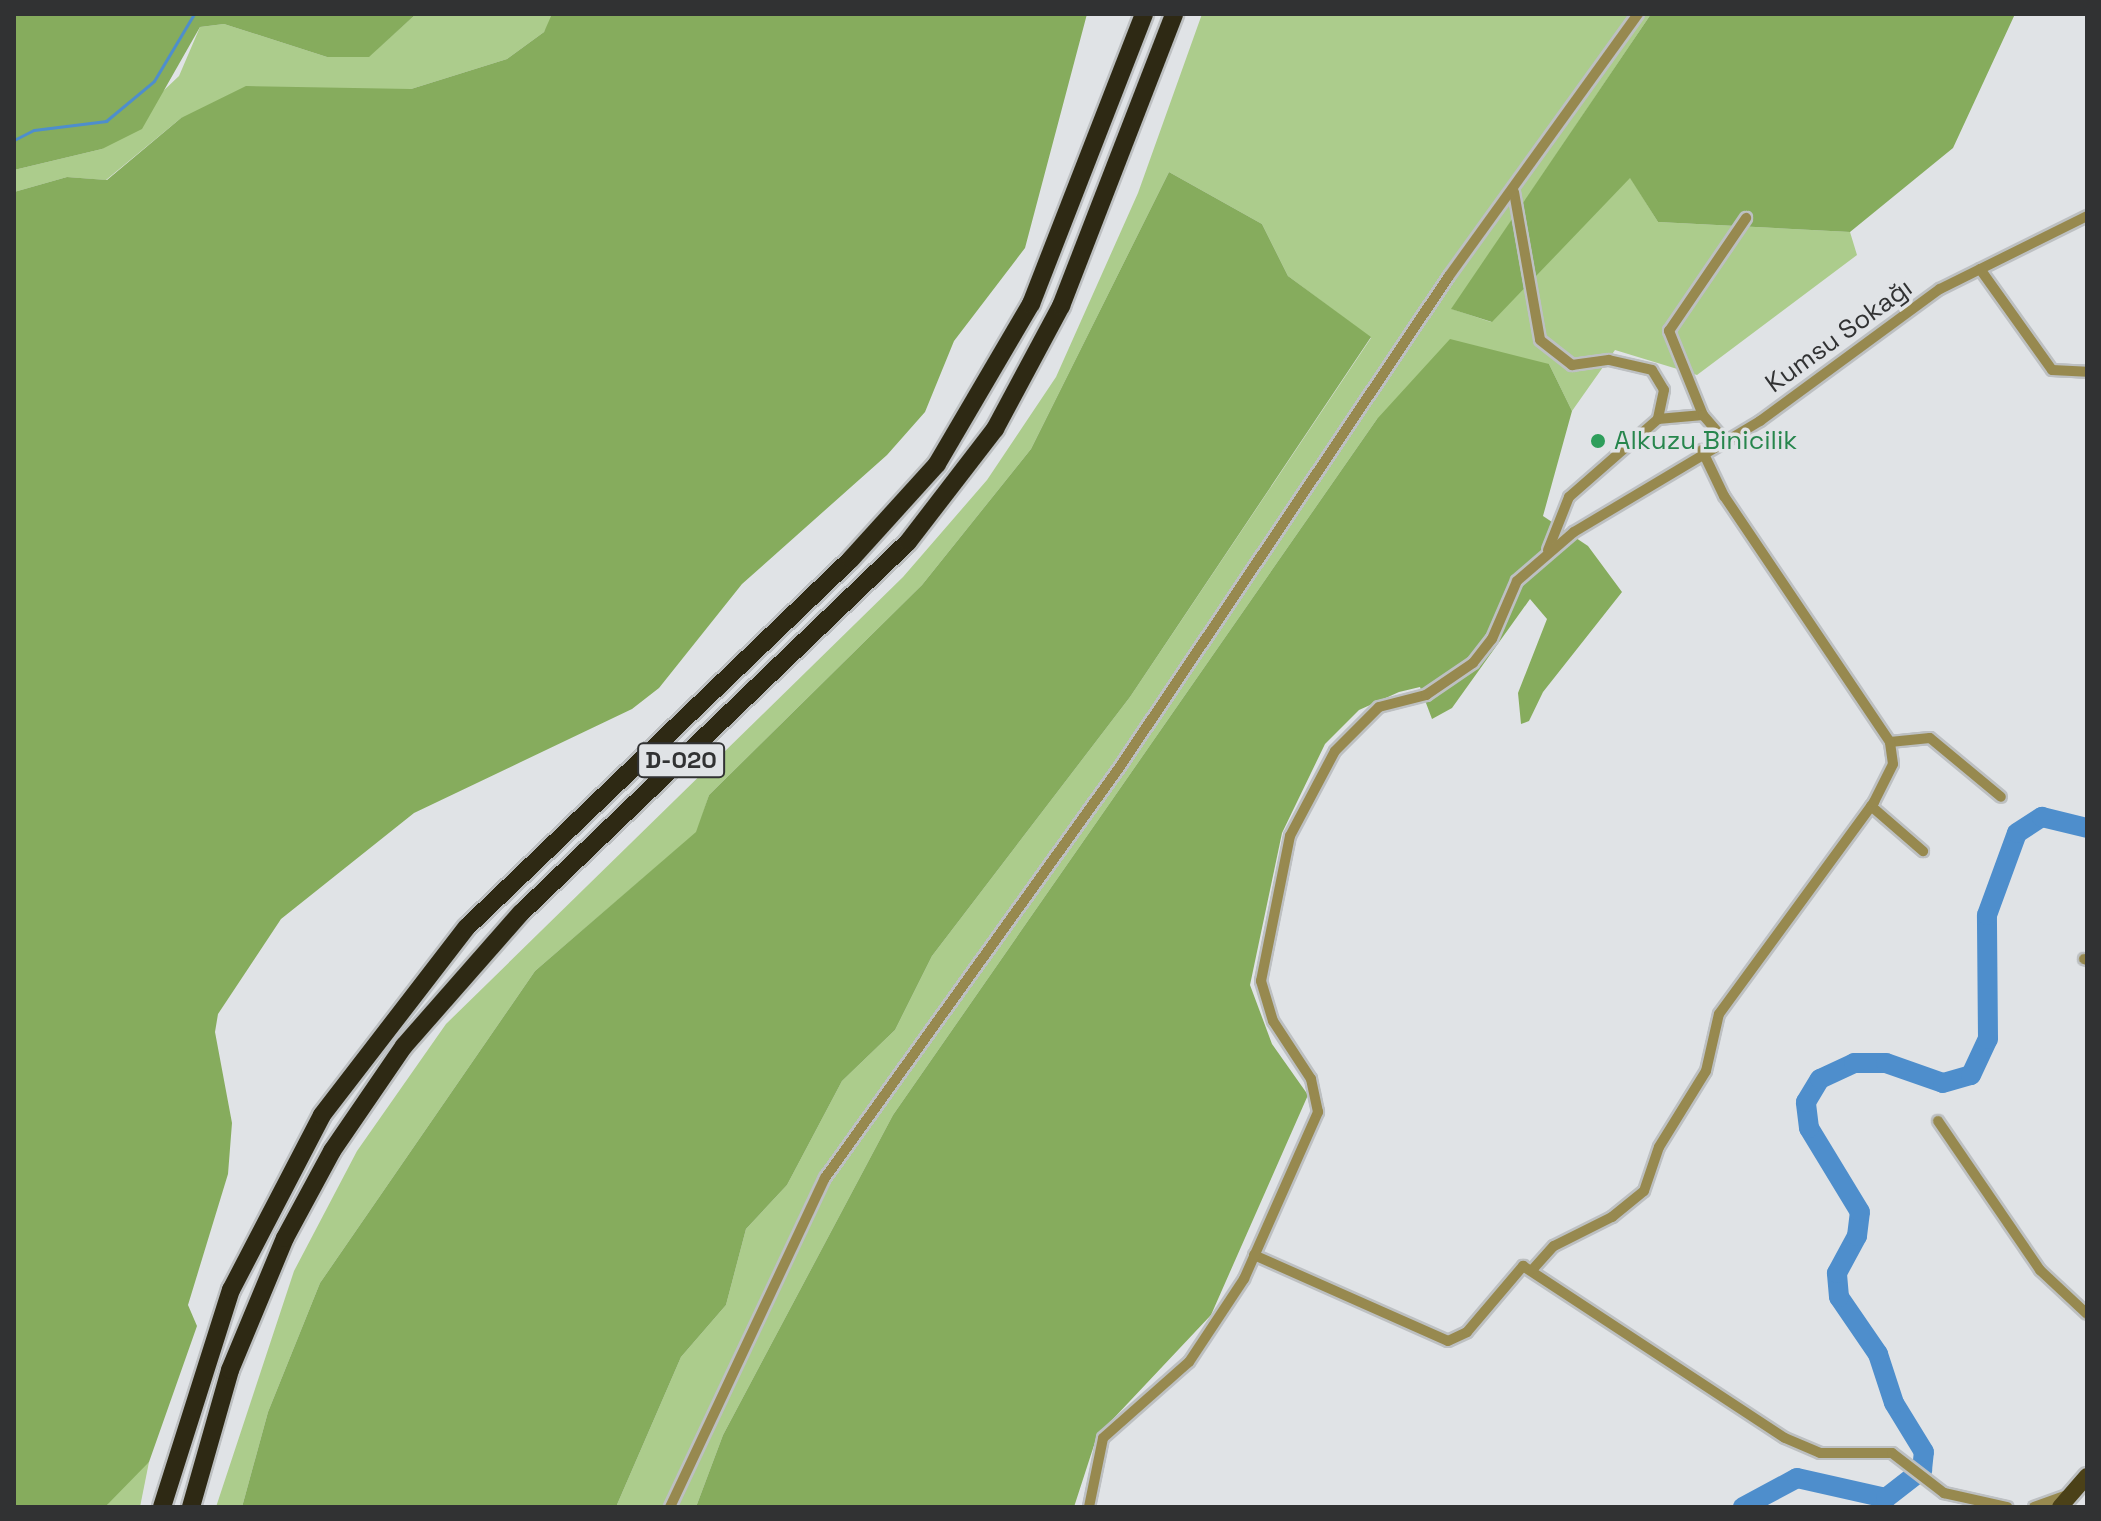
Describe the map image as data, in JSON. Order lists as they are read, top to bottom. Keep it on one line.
{"streets":{"highway":["D-020"],"street":["Kumsu Sokağı"]},"places":["Alkuzu Binicilik"]}
